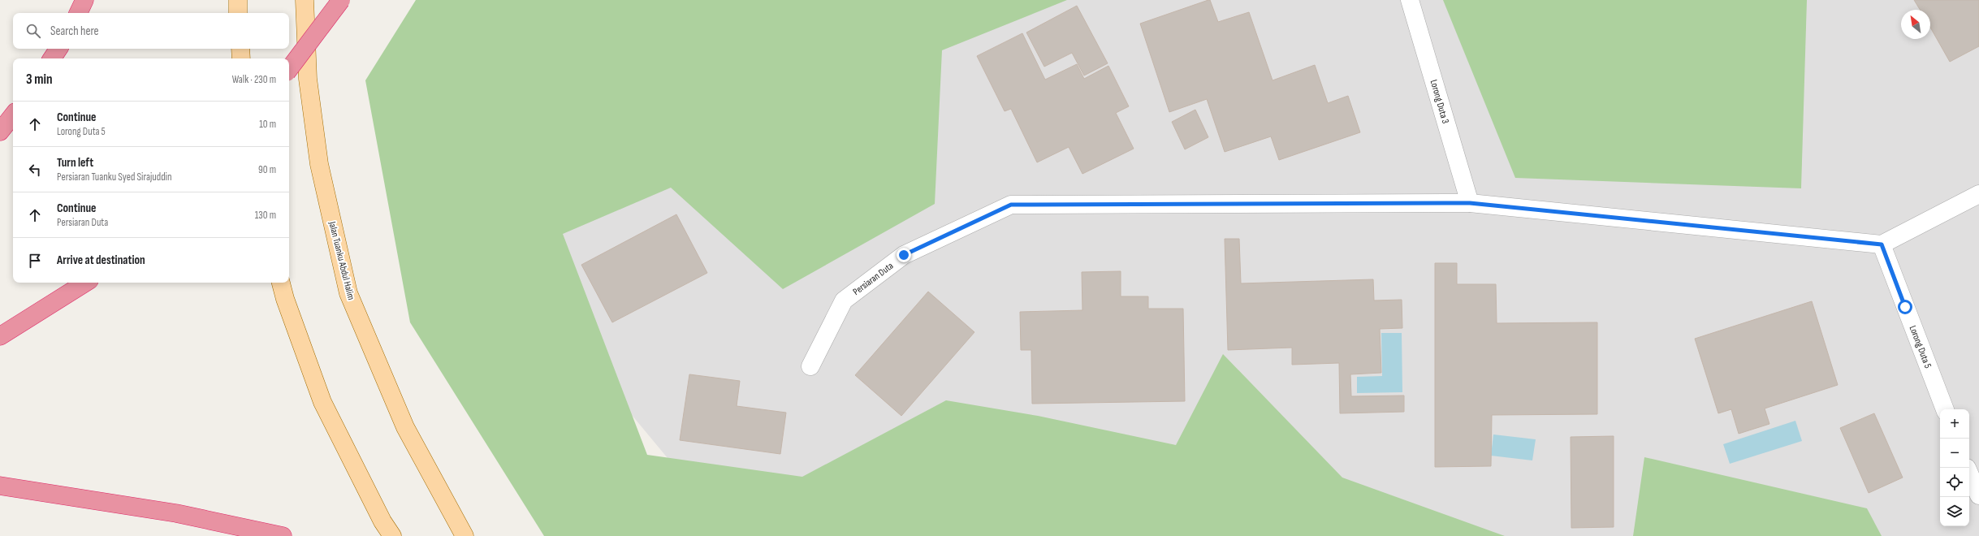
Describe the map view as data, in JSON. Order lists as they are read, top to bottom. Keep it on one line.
{"streets":{"main road":["Jalan Tuanku Abdul Halim"],"street":["Lorong Duta 3","Persiaran Duta","Lorong Duta 5"]},"crossings":[["Lorong Duta 3","Persiaran Duta"],["Persiaran Duta","Lorong Duta 5"]],"north":"top left","page":{"search":"Search here","heading":["3 min","Walk · 230 m"],"list":[["Continue","Lorong Duta 5","10 m"],["Turn left","Persiaran Tuanku Syed Sirajuddin","90 m"],["Continue","Persiaran Duta","130 m"],"Arrive at destination"],"map_buttons":["+","−"]}}
